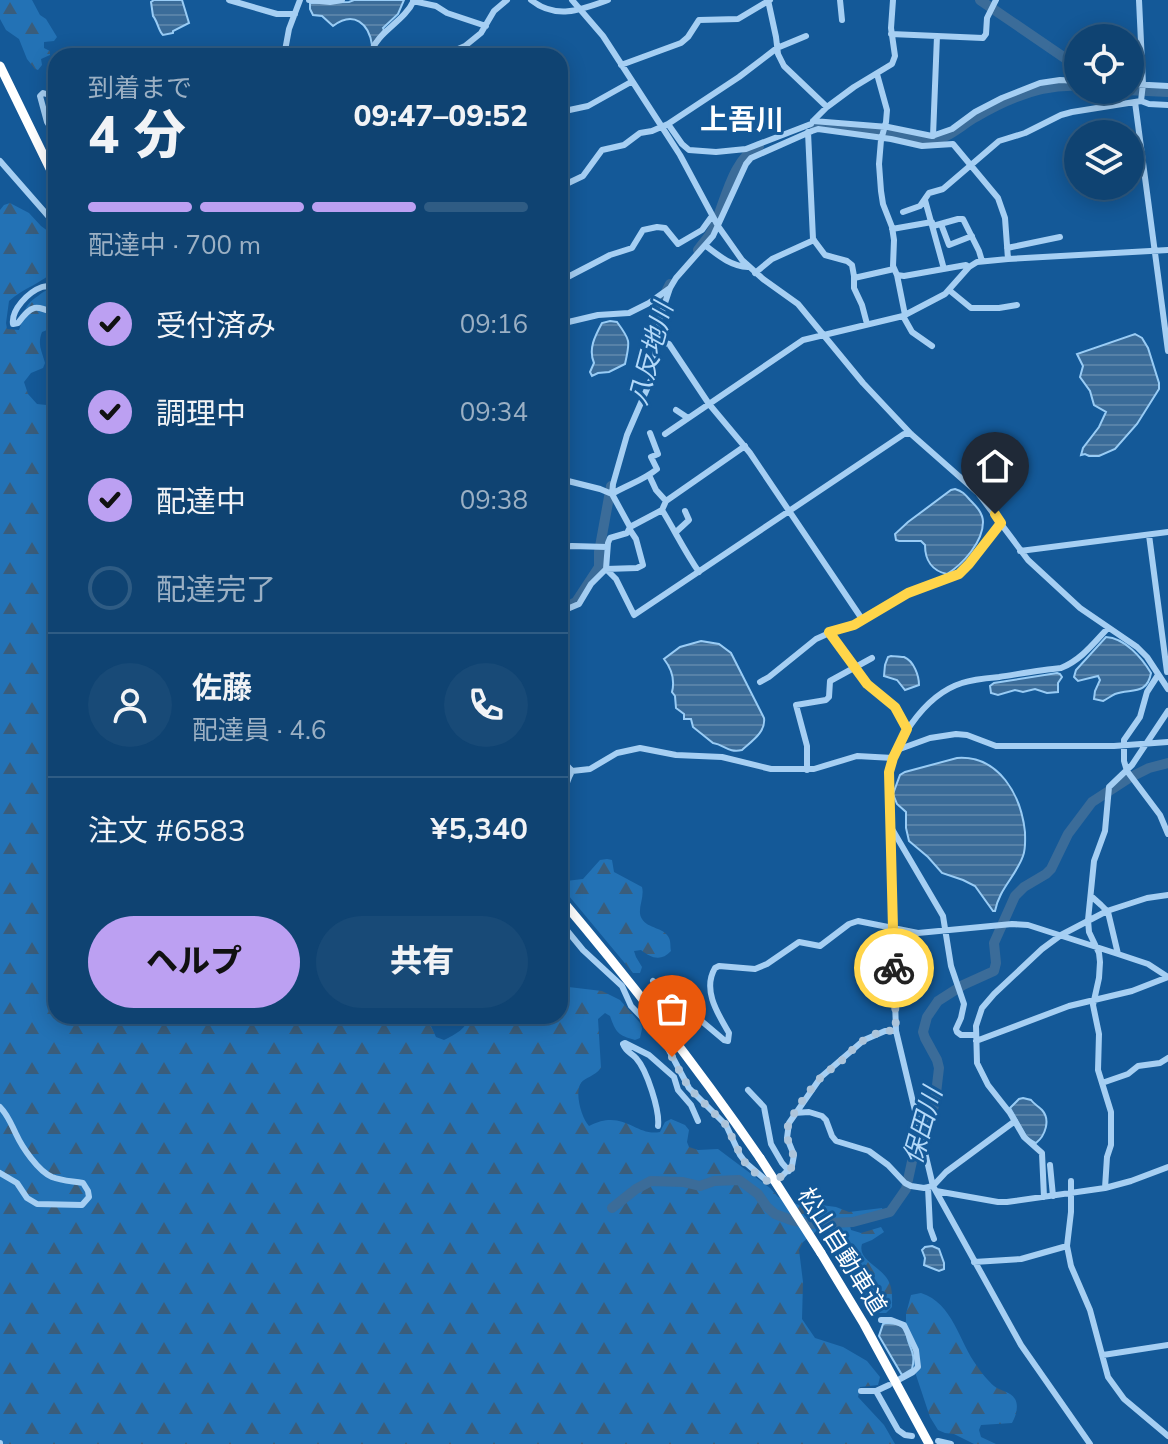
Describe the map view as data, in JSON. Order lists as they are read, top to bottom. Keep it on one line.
{"streets":{"highway":["松山自動車道"]},"districts":["上吾川"],"water":["八反地川","保田川"],"page":{"heading":["4 分","到着まで","09:47–09:52"],"panel":["佐藤","配達員 · 4.6","注文 #6583","¥5,340"],"bar":"配達中 · 700 m","list":[["受付済み","09:16"],["調理中","09:34"],["配達中","09:38"],"配達完了"],"buttons":["ヘルプ","共有"]}}
